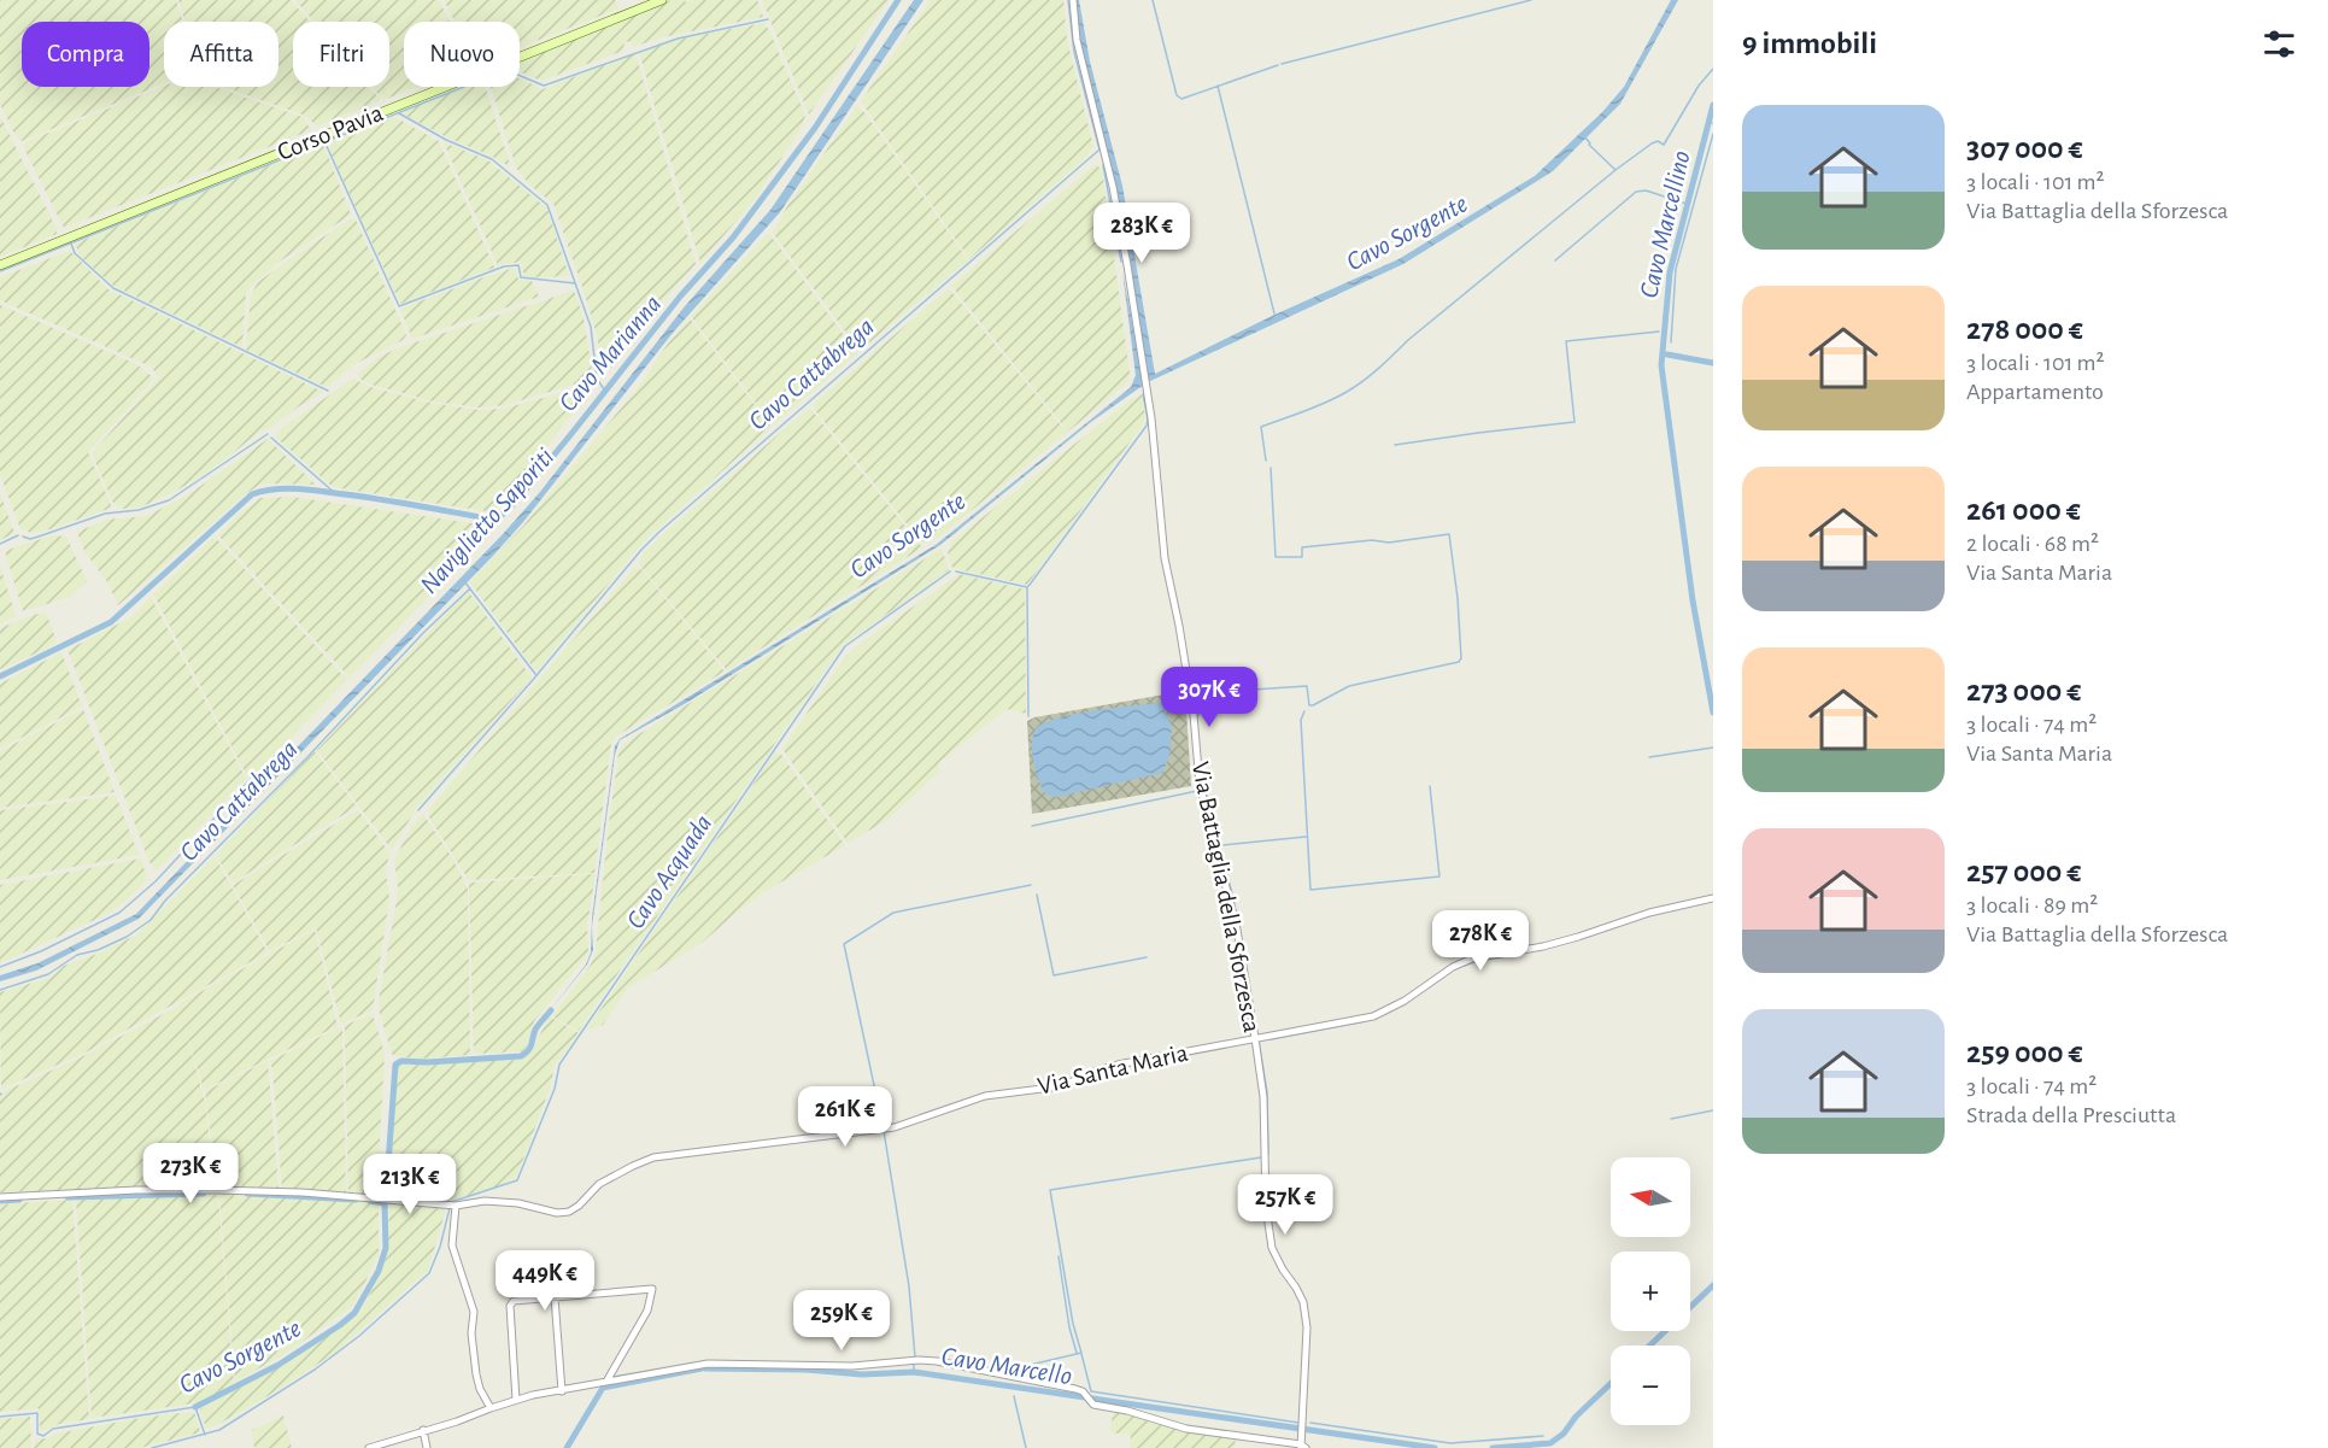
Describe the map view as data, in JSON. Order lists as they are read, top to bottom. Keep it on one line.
{"streets":{"main road":["Corso Pavia"],"street":["Via Battaglia della Sforzesca","Via Santa Maria"]},"crossings":[["Via Battaglia della Sforzesca","Via Santa Maria"]],"water":["Cavo Marcellino","Cavo Sorgente","Cavo Marianna","Cavo Cattabrega","Naviglietto Saporiti","Cavo Acquada","Cavo Marcello"],"north":"left","page":{"heading":"9 immobili","chip":["Compra","Affitta","Filtri","Nuovo"],"list":[{"name":"307 000 €","note":"3 locali · 101 m² · Via Battaglia della Sforzesca"},{"name":"278 000 €","note":"3 locali · 101 m² · Appartamento"},{"name":"261 000 €","note":"2 locali · 68 m² · Via Santa Maria"},{"name":"273 000 €","note":"3 locali · 74 m² · Via Santa Maria"},{"name":"257 000 €","note":"3 locali · 89 m² · Via Battaglia della Sforzesca"},{"name":"259 000 €","note":"3 locali · 74 m² · Strada della Presciutta"}],"price":["283K €","307K €","278K €","261K €","273K €","213K €","257K €","449K €","259K €"],"map_buttons":["+","−"]}}
